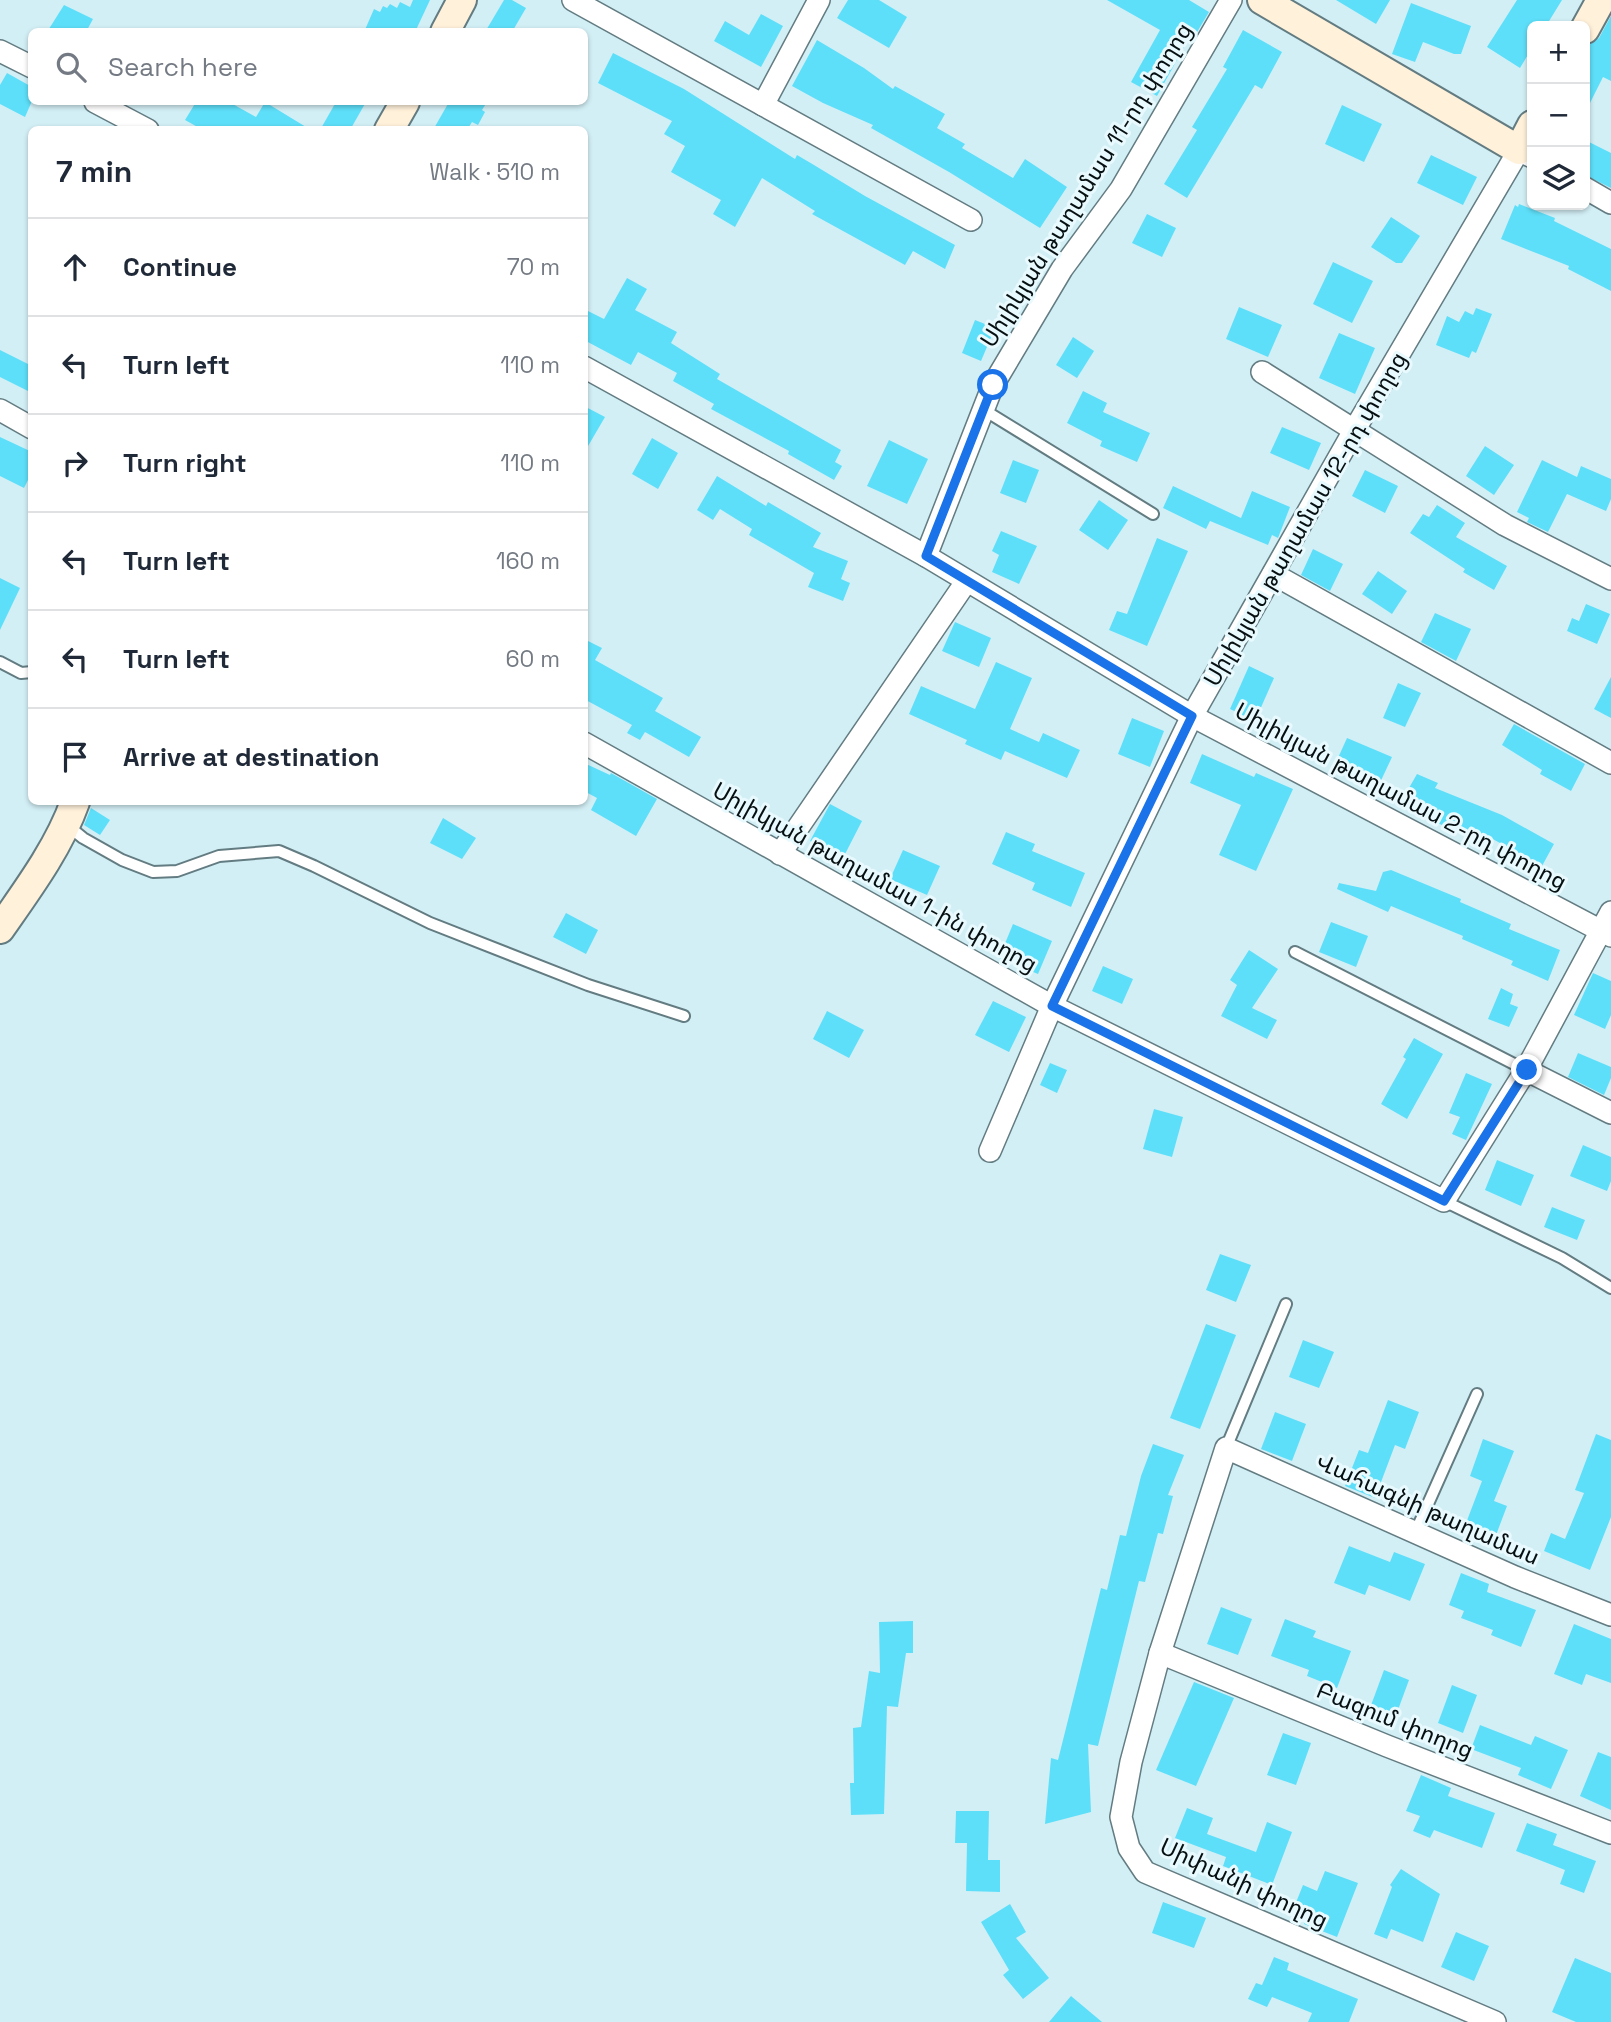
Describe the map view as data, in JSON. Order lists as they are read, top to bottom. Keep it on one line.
{"streets":{"street":["Սիլիկյան թաղամաս 11-րդ փողոց","Սիլիկյան թաղամաս 12-րդ փողոց","Սիլիկյան թաղամաս 2-րդ փողոց","Սիլիկյան թաղամաս 1-ին փողոց","Վահագնի թաղամաս","Բազում փողոց","Սիփանի փողոց"]},"crossings":[["Սիլիկյան թաղամաս 11-րդ փողոց","Սիլիկյան թաղամաս 2-րդ փողոց"],["Սիլիկյան թաղամաս 12-րդ փողոց","Սիլիկյան թաղամաս 2-րդ փողոց"],["Սիլիկյան թաղամաս 12-րդ փողոց","Սիլիկյան թաղամաս 1-ին փողոց"],["Վահագնի թաղամաս","Սիփանի փողոց"],["Բազում փողոց","Սիփանի փողոց"]],"page":{"map_buttons":["+","−"],"search":"Search here","heading":["7 min","Walk · 510 m"],"list":[["Continue","70 m"],["Turn left","110 m"],["Turn right","110 m"],["Turn left","160 m"],["Turn left","60 m"],"Arrive at destination"]}}
